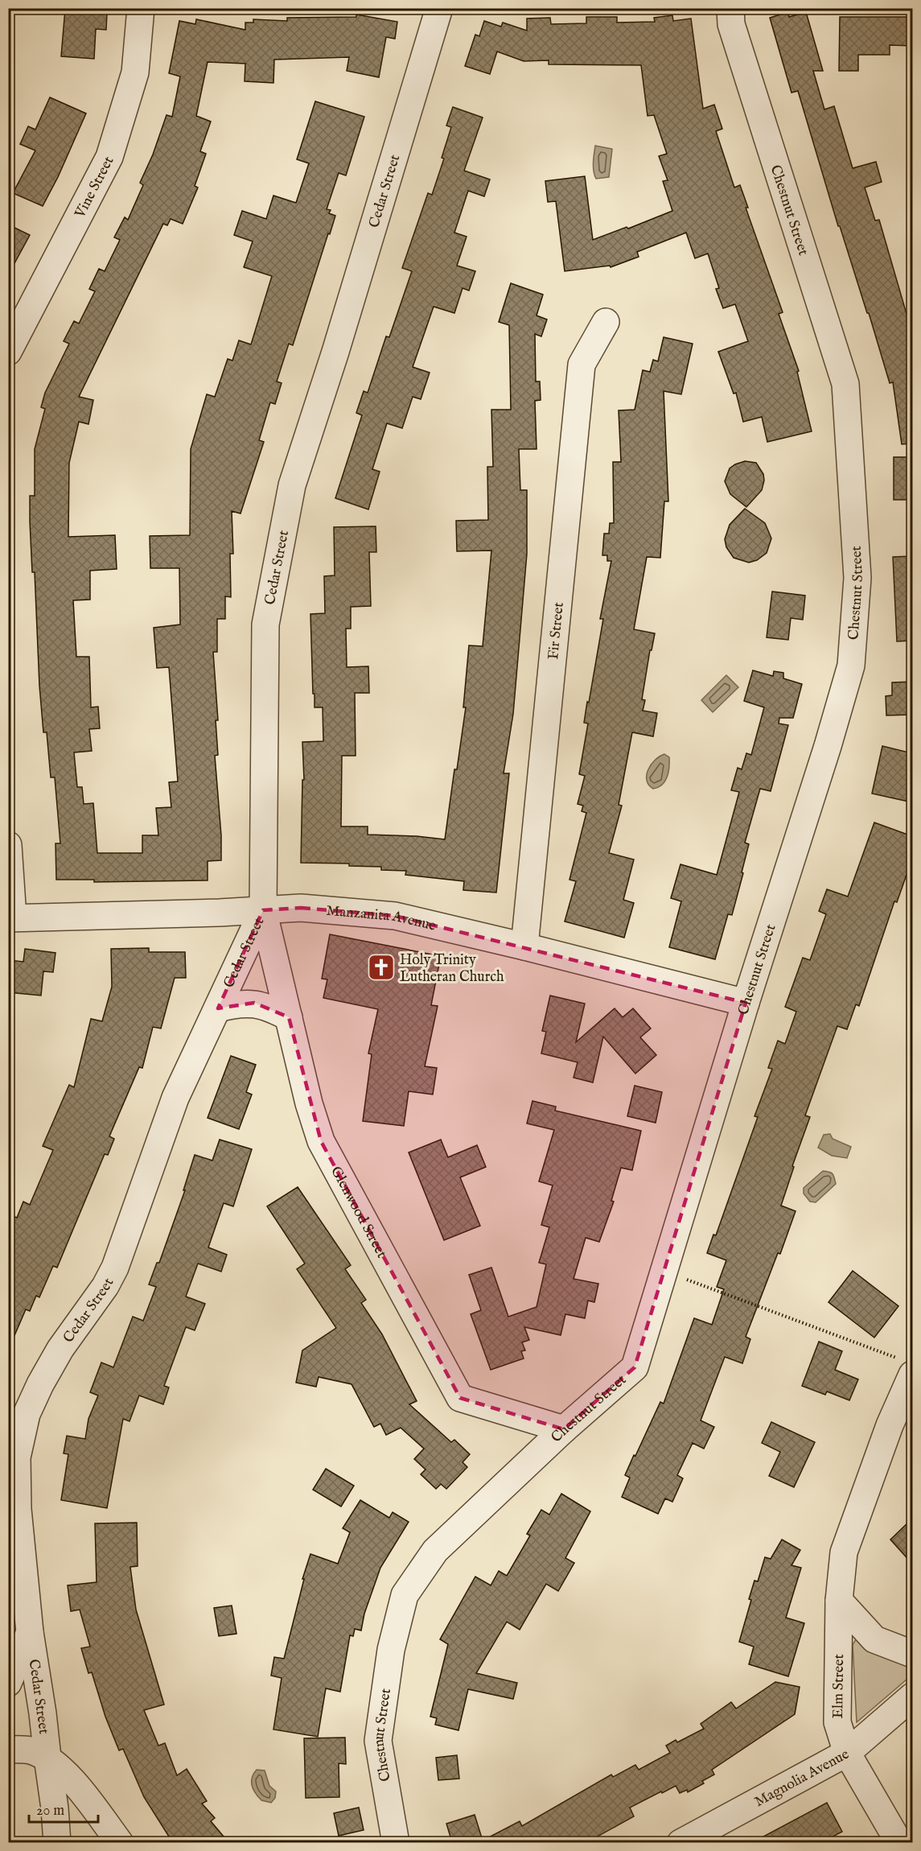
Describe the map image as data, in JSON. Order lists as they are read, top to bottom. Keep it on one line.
{"streets":{"street":["Vine Street","Cedar Street","Chestnut Street","Fir Street","Manzanita Avenue","Glenwood Street","Elm Street","Magnolia Avenue"]},"crossings":[["Cedar Street","Manzanita Avenue"],["Cedar Street","Glenwood Street"],["Chestnut Street","Manzanita Avenue"],["Chestnut Street","Glenwood Street"],["Fir Street","Manzanita Avenue"],["Manzanita Avenue","Glenwood Street"],["Elm Street","Magnolia Avenue"]],"places":{"church":["Holy Trinity Lutheran Church"]},"scale_bar":"20 m"}
